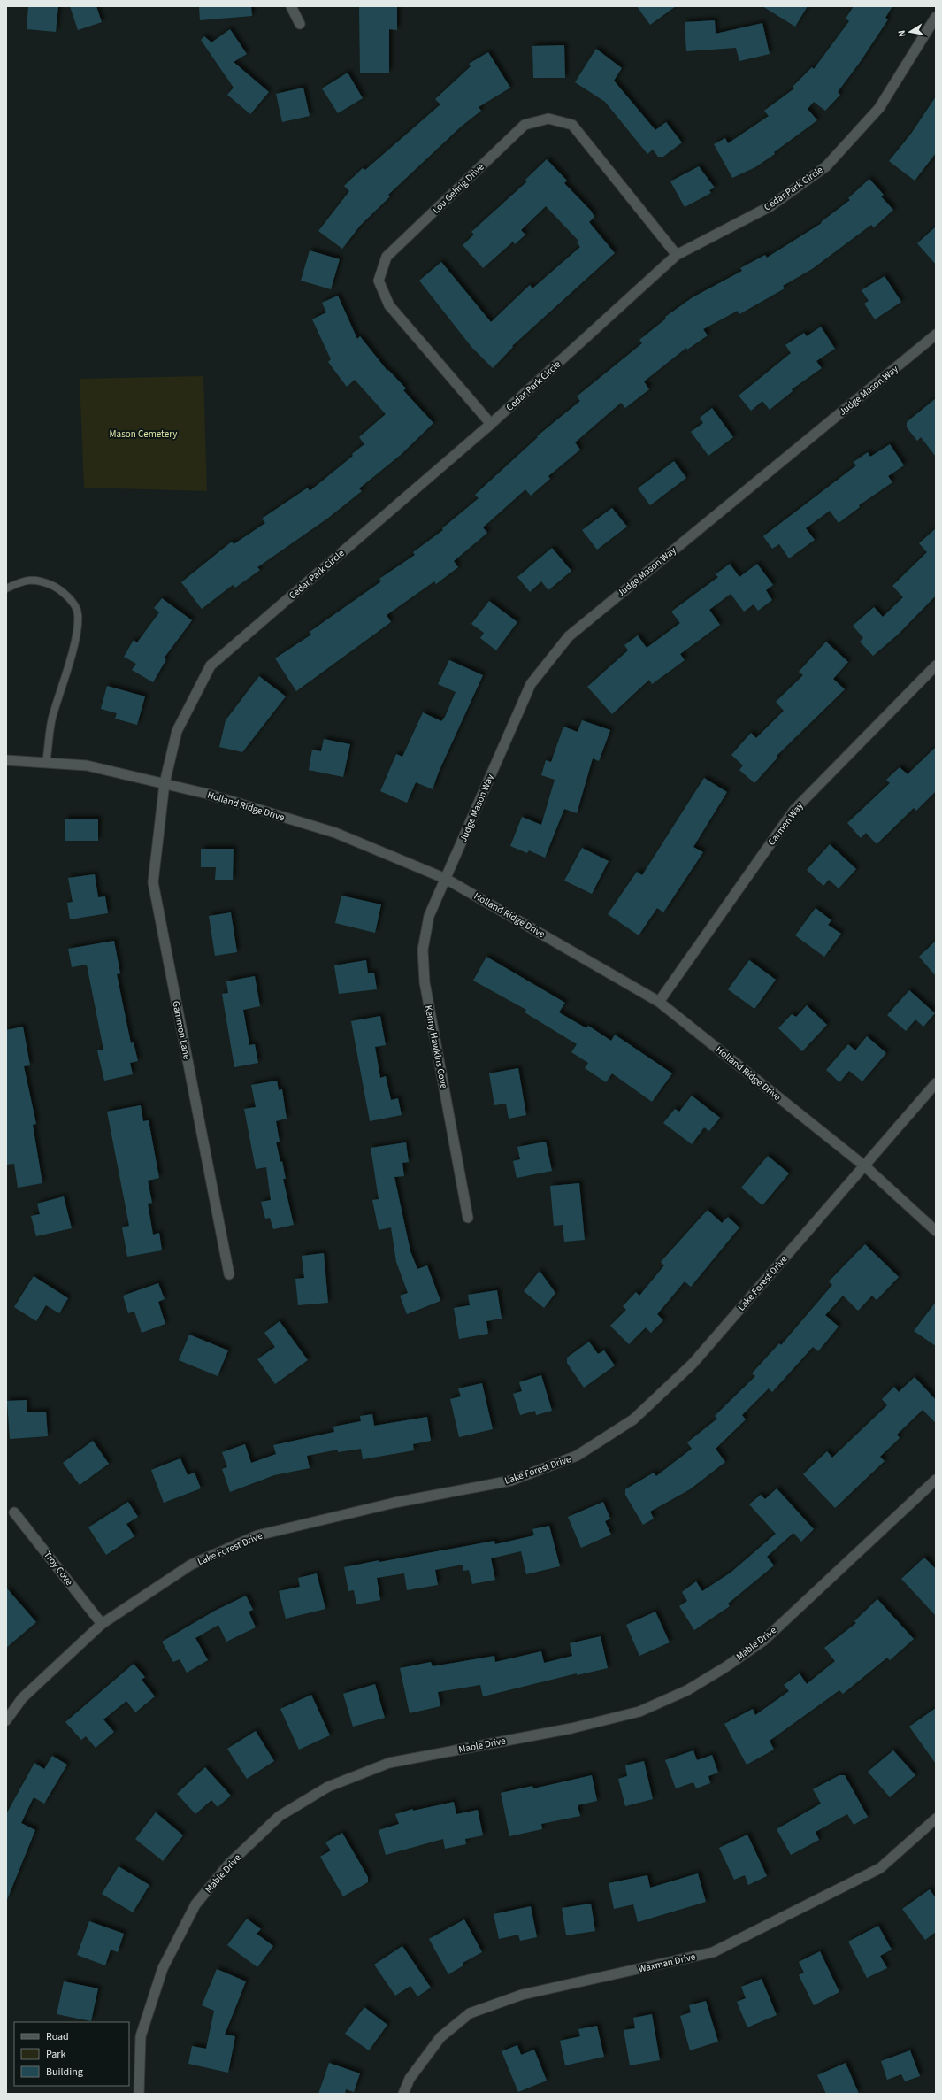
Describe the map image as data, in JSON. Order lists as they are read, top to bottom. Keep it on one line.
{"streets":{"street":["Lou Gehrig Drive","Cedar Park Circle","Judge Mason Way","Holland Ridge Drive","Carmen Way","Gammon Lane","Kenny Hawkins Cove","Lake Forest Drive","Troy Cove","Mable Drive","Waxman Drive"]},"crossings":[["Lou Gehrig Drive","Cedar Park Circle"],["Cedar Park Circle","Holland Ridge Drive"],["Cedar Park Circle","Gammon Lane"],["Judge Mason Way","Holland Ridge Drive"],["Judge Mason Way","Kenny Hawkins Cove"],["Holland Ridge Drive","Carmen Way"],["Holland Ridge Drive","Gammon Lane"],["Holland Ridge Drive","Kenny Hawkins Cove"],["Holland Ridge Drive","Lake Forest Drive"],["Lake Forest Drive","Troy Cove"]],"parks":["Mason Cemetery"],"legend":["Road","Park","Building"],"north":"left"}
